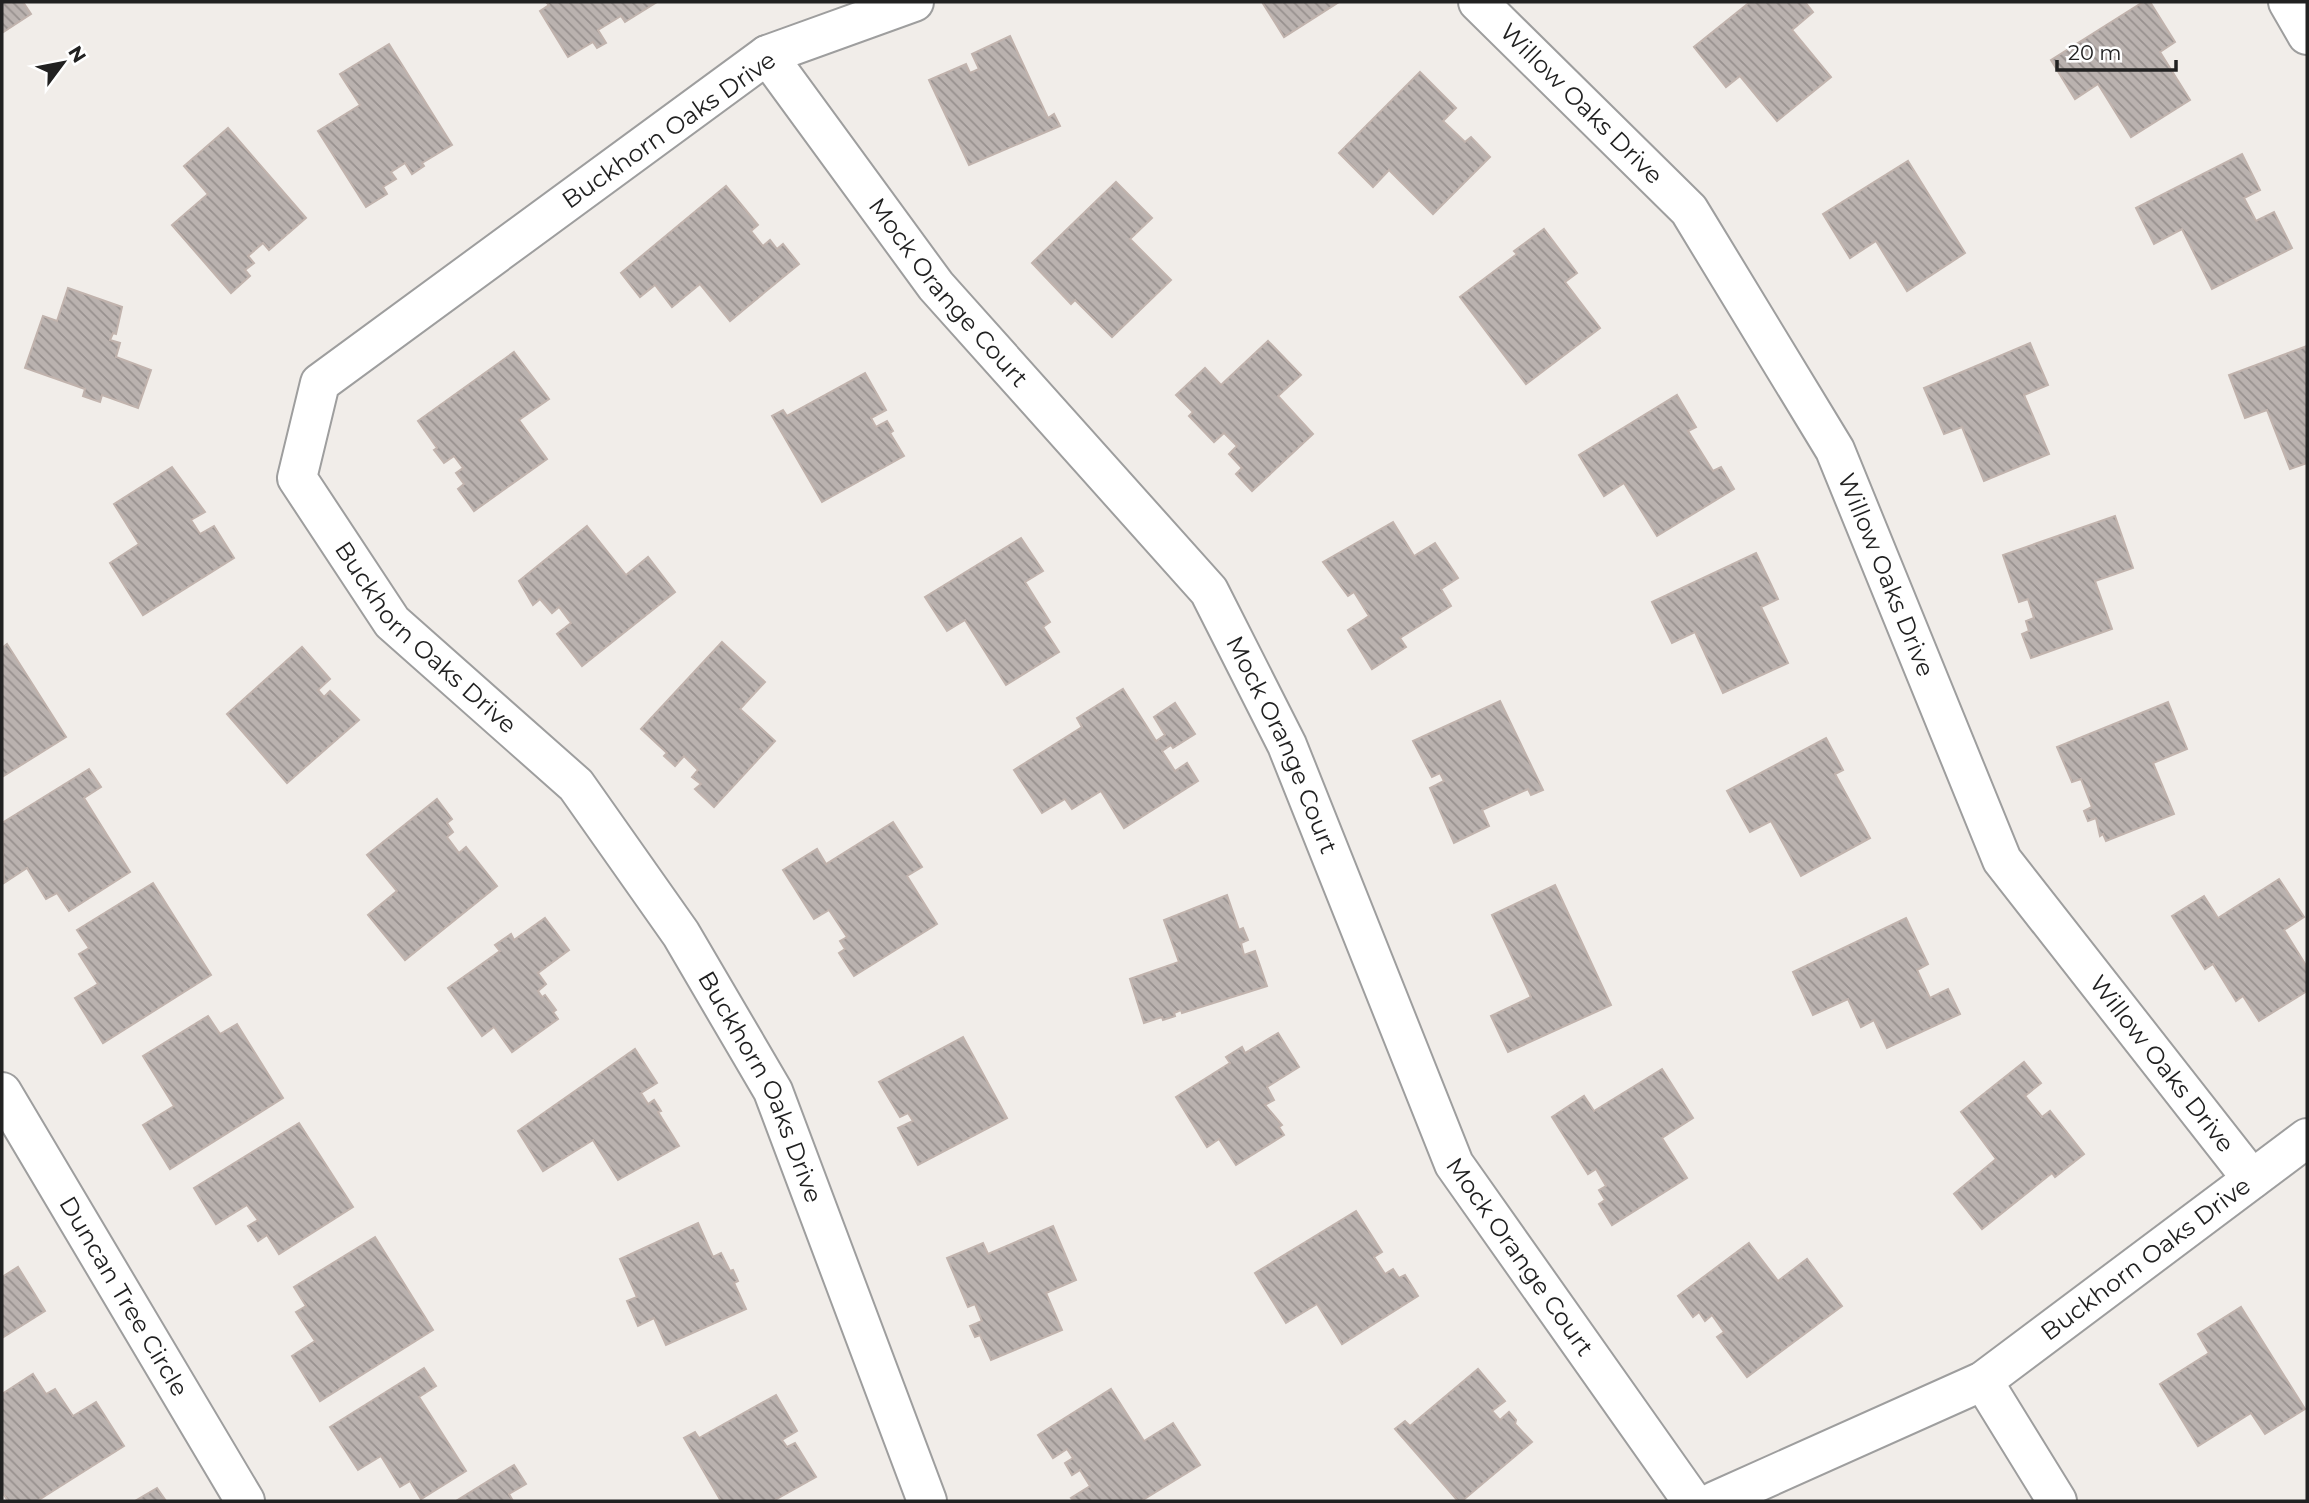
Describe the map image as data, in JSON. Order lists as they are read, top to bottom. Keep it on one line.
{"streets":{"street":["Willow Oaks Drive","Buckhorn Oaks Drive","Mock Orange Court","Duncan Tree Circle"]},"crossings":[["Willow Oaks Drive","Buckhorn Oaks Drive"],["Buckhorn Oaks Drive","Mock Orange Court"]],"scale_bar":"20 m","north":"top right"}
